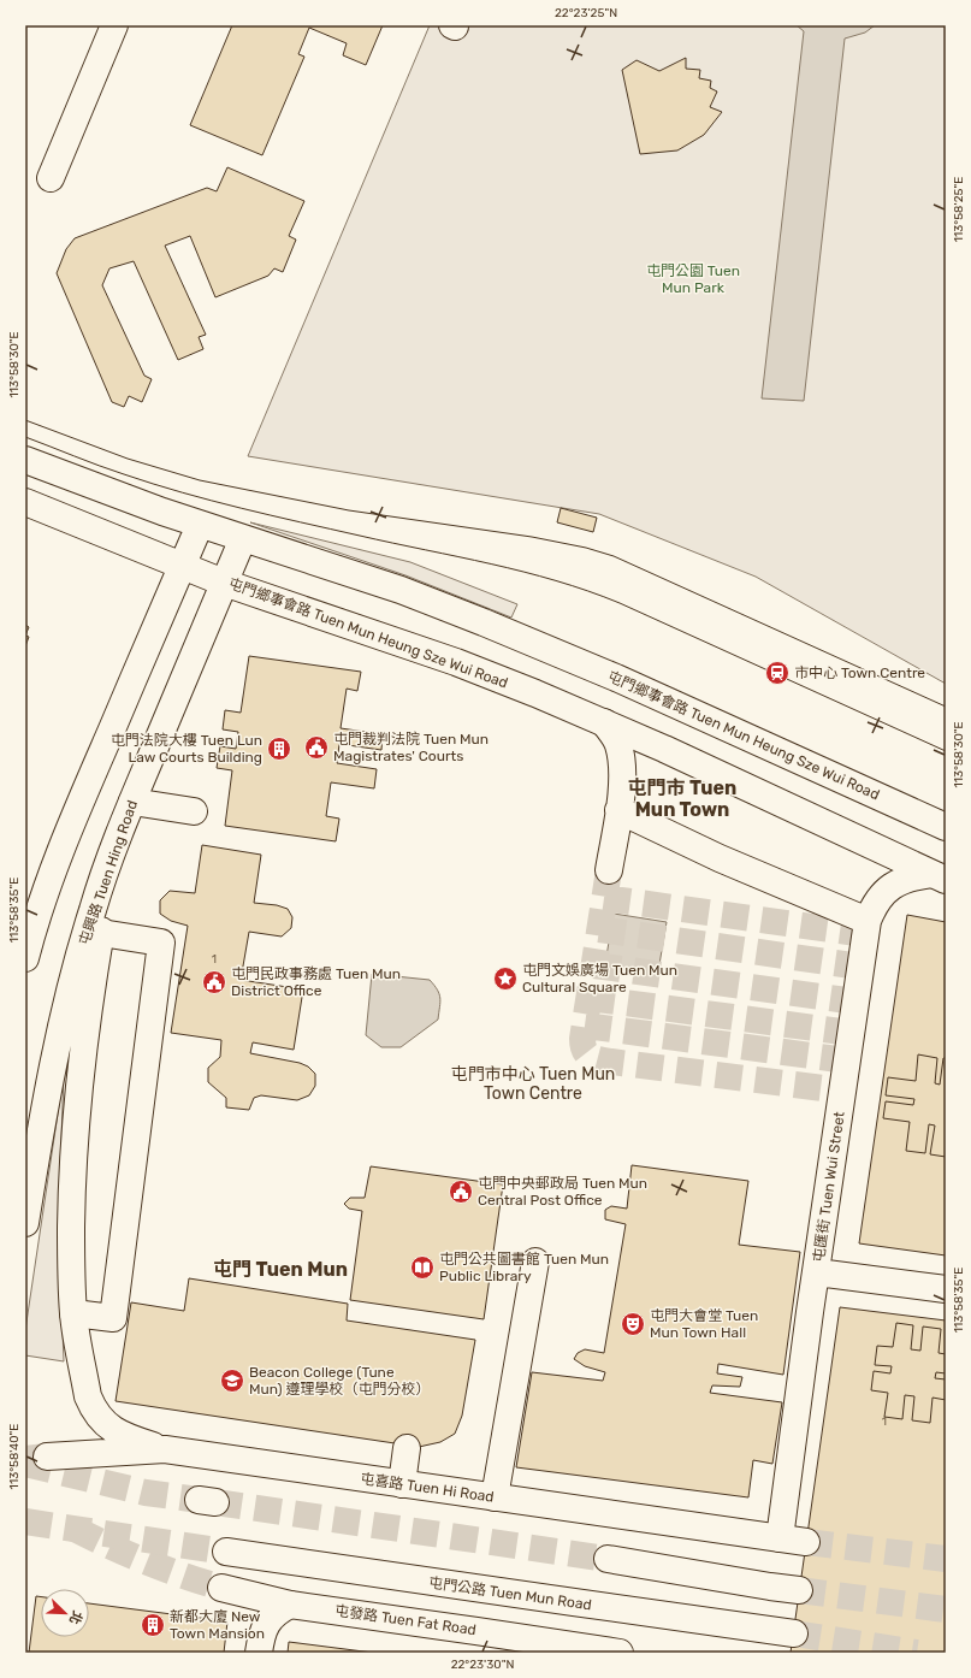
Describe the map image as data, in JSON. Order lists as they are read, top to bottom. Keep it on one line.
{"streets":{"main road":["屯門鄉事會路 Tuen Mun Heung Sze Wui Road","屯興路 Tuen Hing Road","屯匯街 Tuen Wui Street","屯喜路 Tuen Hi Road","屯門公路 Tuen Mun Road","屯發路 Tuen Fat Road"]},"crossings":[["屯門鄉事會路 Tuen Mun Heung Sze Wui Road","屯興路 Tuen Hing Road"],["屯門鄉事會路 Tuen Mun Heung Sze Wui Road","屯匯街 Tuen Wui Street"],["屯匯街 Tuen Wui Street","屯喜路 Tuen Hi Road"]],"districts":["屯門市 Tuen Mun Town","屯門市中心 Tuen Mun Town Centre","屯門 Tuen Mun"],"parks":["屯門公園 Tuen Mun Park"],"places":{"station":["市中心 Town Centre"],"public building":["屯門裁判法院 Tuen Mun Magistrates' Courts","屯門民政事務處 Tuen Mun District Office","屯門中央郵政局 Tuen Mun Central Post Office"],"building":["屯門法院大樓 Tuen Lun Law Courts Building","新都大廈 New Town Mansion"],"place":["屯門文娛廣場 Tuen Mun Cultural Square"],"library":["屯門公共圖書館 Tuen Mun Public Library"],"theatre":["屯門大會堂 Tuen Mun Town Hall"],"school or university":["Beacon College (Tune Mun) 遵理學校（屯門分校）"]},"house_numbers":["1","1"],"north":"bottom right","coordinates":["22°23'25\"N","113°58'25\"E","113°58'30\"E","113°58'35\"E","113°58'40\"E","22°23'30\"N"]}
